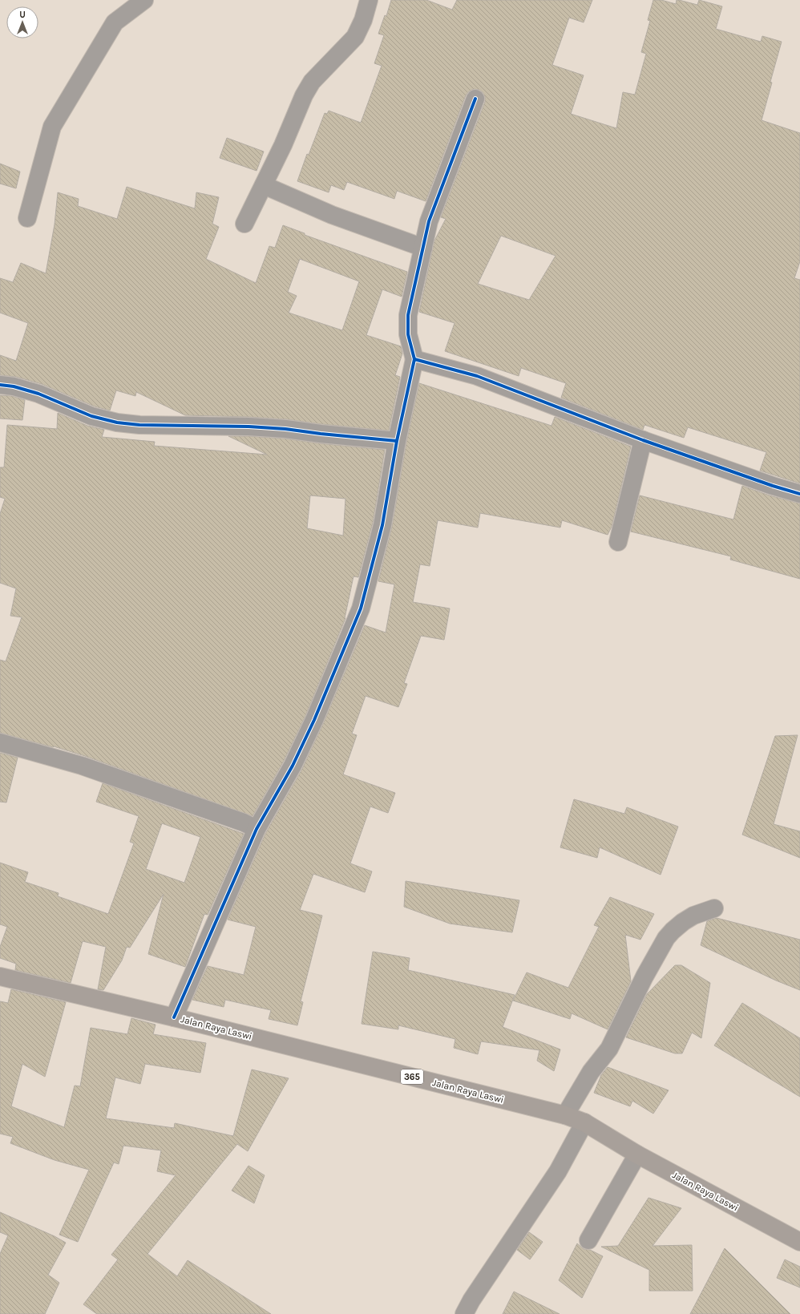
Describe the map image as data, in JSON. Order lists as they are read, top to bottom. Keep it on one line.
{"streets":{"main road":["Jalan Raya Laswi","365"]},"north":"top"}
